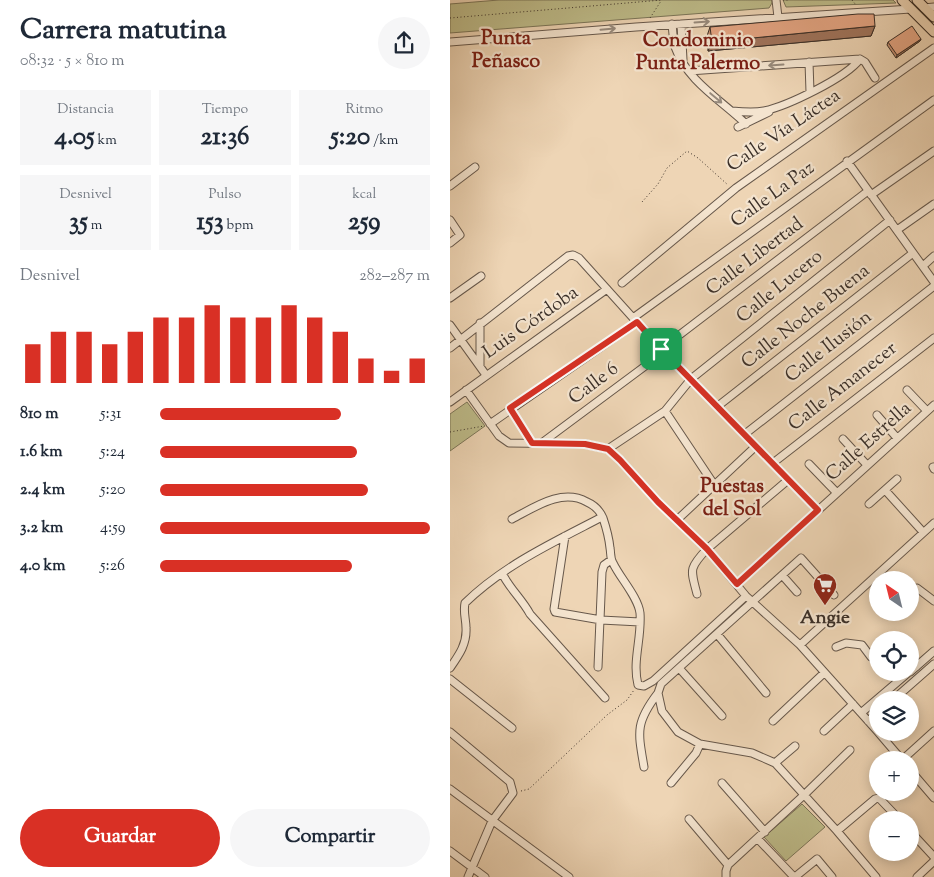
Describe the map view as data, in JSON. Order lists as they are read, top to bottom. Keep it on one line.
{"streets":{"street":["Calle Vía Láctea","Calle La Paz","Calle Libertad","Calle Lucero","Calle Noche Buena","Luis Córdoba","Calle Ilusión","Calle 6","Calle Amanecer","Calle Estrella"]},"crossings":[["Calle Libertad","Calle 6"]],"districts":["Punta Peñasco","Condominio Punta Palermo","Puestas del Sol"],"places":{"supermarket":["Angie"]},"north":"top left","page":{"heading":["Carrera matutina","08:32 · 5 × 810 m"],"stats":[["Distancia","4.05 km"],["Tiempo","21:36"],["Ritmo","5:20 /km"],["Desnivel","35 m"],["Pulso","153 bpm"],["kcal","259"]],"chart":["Desnivel","282–287 m"],"list":[{"name":"810 m","note":"5:31"},{"name":"1.6 km","note":"5:24"},{"name":"2.4 km","note":"5:20"},{"name":"3.2 km","note":"4:59"},{"name":"4.0 km","note":"5:26"}],"map_buttons":["+","−"],"buttons":["Guardar","Compartir"]}}
